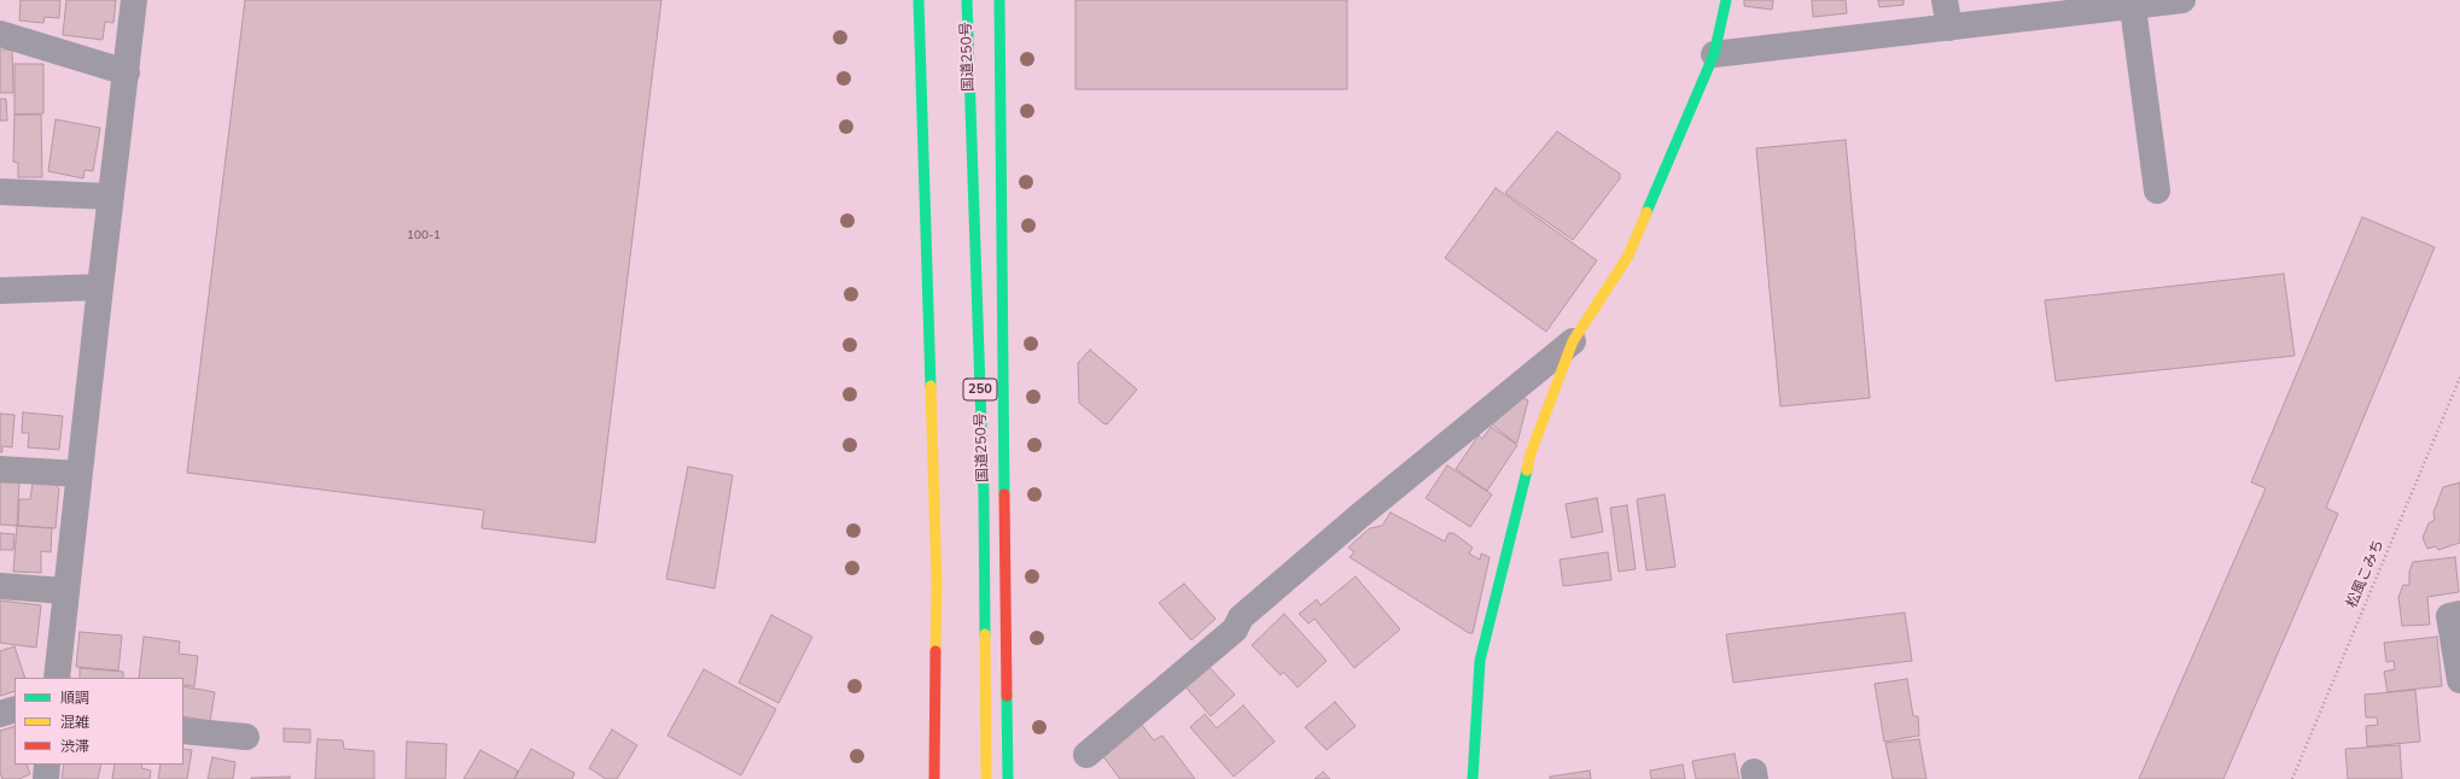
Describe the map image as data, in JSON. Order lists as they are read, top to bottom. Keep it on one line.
{"streets":{"main road":["国道250号","250"],"path":["松風こみち"]},"house_numbers":["100-1"],"legend":["順調","混雑","渋滞"]}
